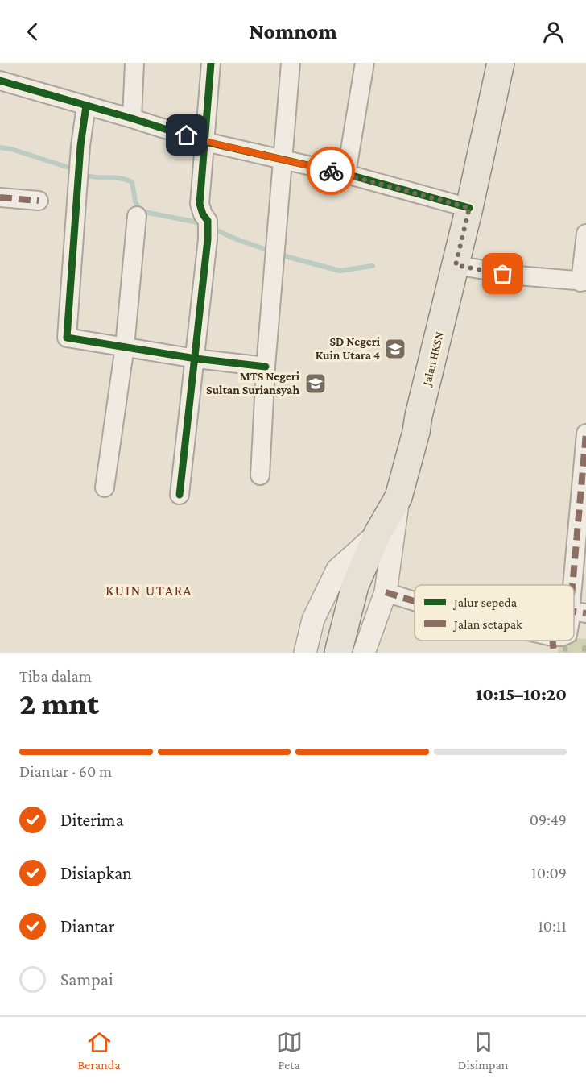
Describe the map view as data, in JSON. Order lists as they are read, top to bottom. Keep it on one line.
{"streets":{"main road":["Jalan HKSN"]},"districts":["KUIN UTARA"],"places":{"school or university":["SD Negeri Kuin Utara 4","MTS Negeri Sultan Suriansyah"]},"legend":["Jalur sepeda","Jalan setapak"],"page":{"header":"Nomnom","heading":["2 mnt","Tiba dalam","10:15–10:20"],"bar":"Diantar · 60 m","list":[["Diterima","09:49"],["Disiapkan","10:09"],["Diantar","10:11"],"Sampai"],"tabs":["Beranda","Peta","Disimpan"]}}
